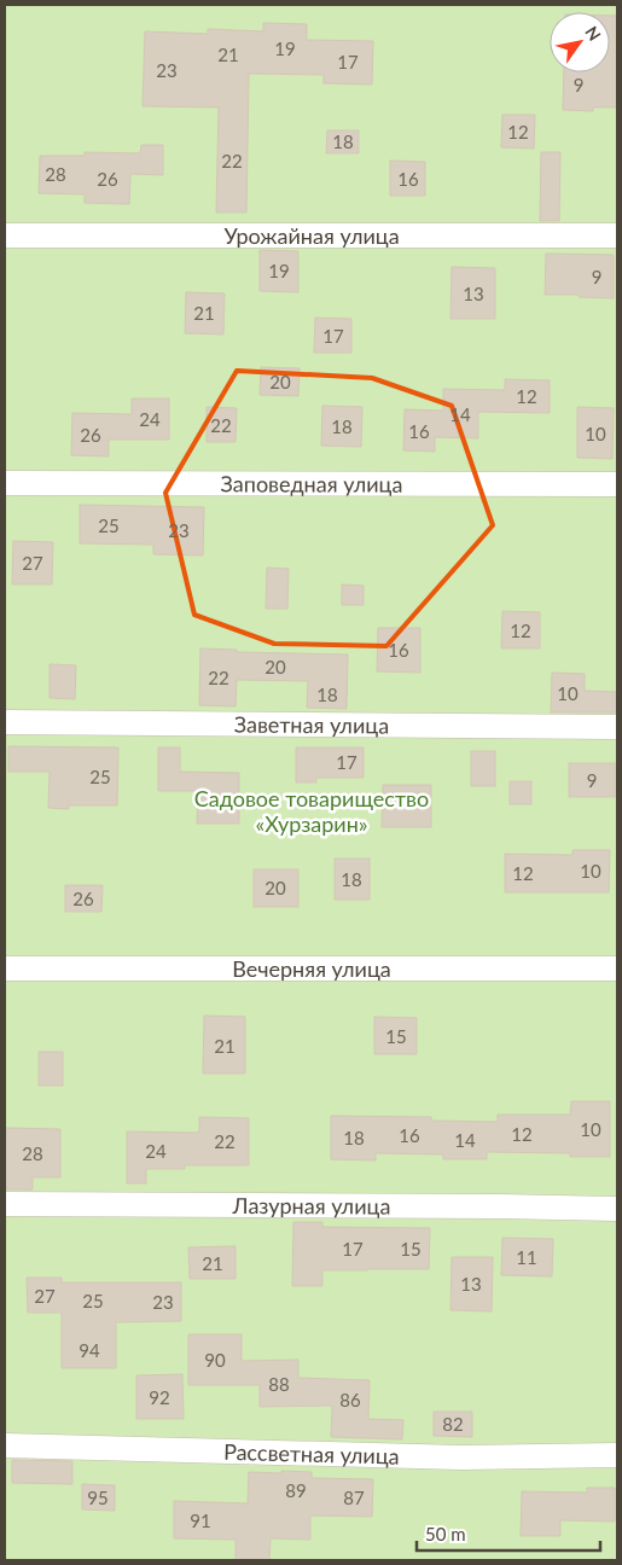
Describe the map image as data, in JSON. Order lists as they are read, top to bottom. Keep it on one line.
{"streets":{"street":["Урожайная улица","Заповедная улица","Заветная улица","Вечерняя улица","Лазурная улица","Рассветная улица"]},"parks":["Садовое товарищество «Хурзарин»"],"house_numbers":["19","21","17","23","9","12","18","22","28","26","16","19","9","13","21","17","20","12","14","24","22","18","16","10","26","25","23","27","12","16","20","22","10","18","17","25","9","10","12","18","20","26","15","21","10","12","16","18","14","22","24","28","17","15","11","21","13","27","25","23","94","90","88","92","86","82","89","95","87","91"],"scale_bar":"50 m","north":"top right"}
